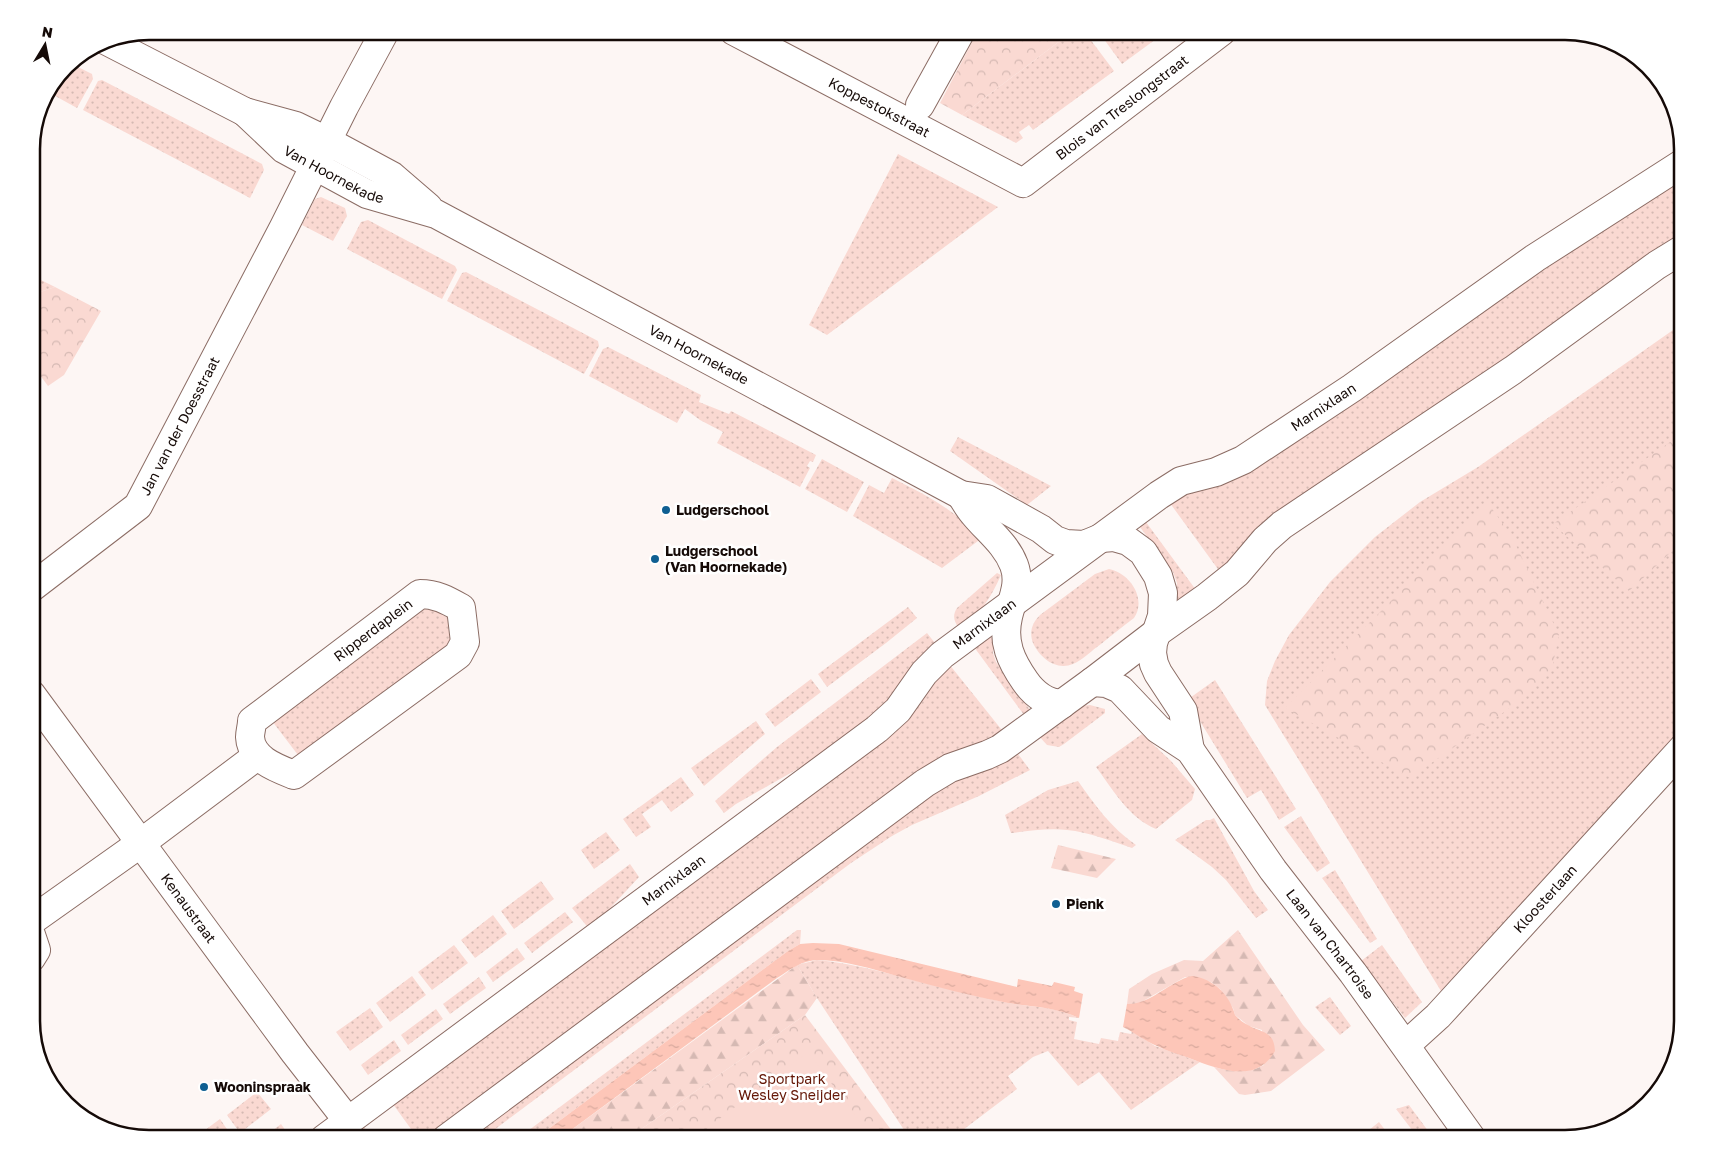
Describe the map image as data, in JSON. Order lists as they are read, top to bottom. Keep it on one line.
{"streets":{"street":["Blois van Treslongstraat","Koppestokstraat","Van Hoornekade","Marnixlaan","Jan van der Doesstraat","Ripperdaplein","Kloosterlaan","Kenaustraat","Laan van Chartroise"]},"crossings":[["Blois van Treslongstraat","Koppestokstraat"],["Van Hoornekade","Marnixlaan"],["Van Hoornekade","Jan van der Doesstraat"],["Van Hoornekade","Laan van Chartroise"],["Marnixlaan","Kenaustraat"],["Marnixlaan","Laan van Chartroise"],["Kloosterlaan","Laan van Chartroise"]],"parks":["Sportpark Wesley Sneijder"],"places":["Ludgerschool","Ludgerschool (Van Hoornekade)","Pienk","Wooninspraak"],"north":"top"}
